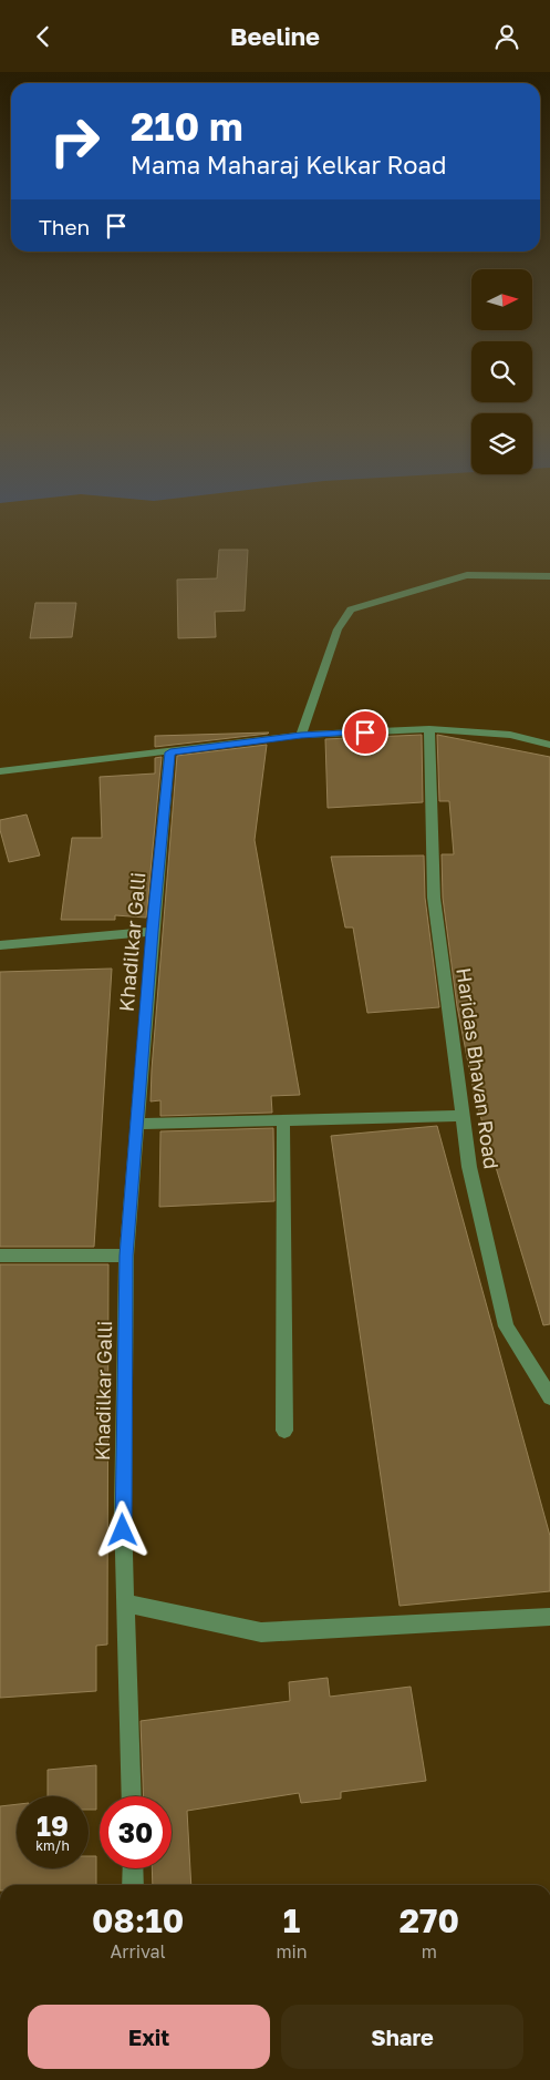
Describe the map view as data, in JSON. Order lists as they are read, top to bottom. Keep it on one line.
{"streets":{"street":["Khadilkar Galli","Haridas Bhavan Road"]},"north":"right","page":{"header":"Beeline","turn":["210 m","Mama Maharaj Kelkar Road"],"then":"Then","speed":"19 km/h","limit":"30","eta":["08:10","Arrival","1","min","270","m"],"buttons":["Exit","Share"]}}
